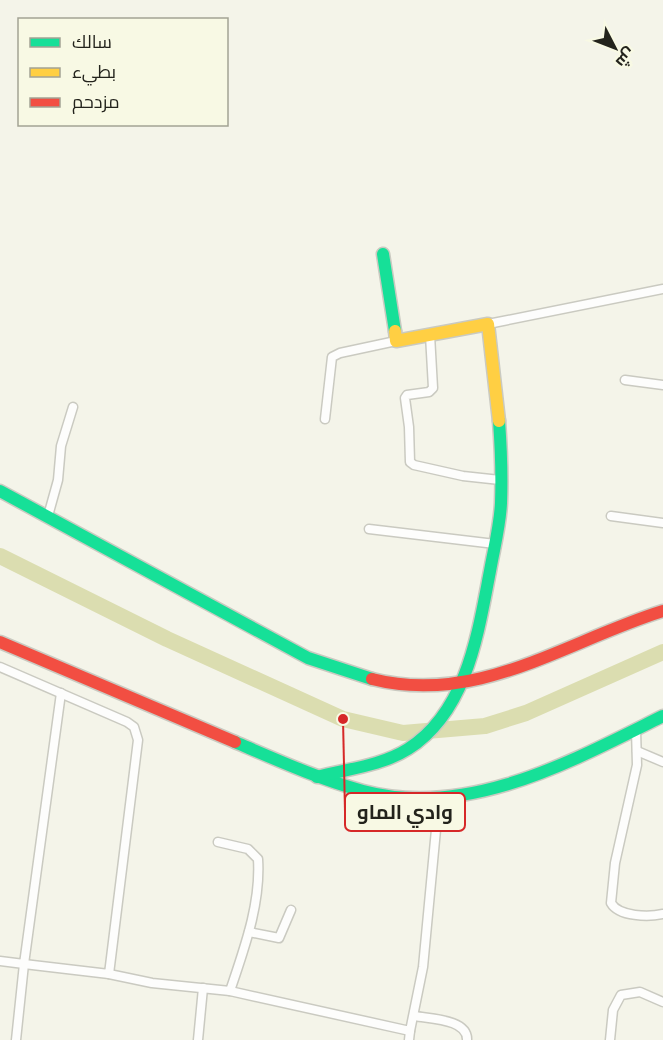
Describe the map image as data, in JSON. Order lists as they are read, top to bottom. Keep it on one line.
{"places":["وادي الماو"],"legend":["سالك","بطيء","مزدحم"],"north":"bottom right"}
